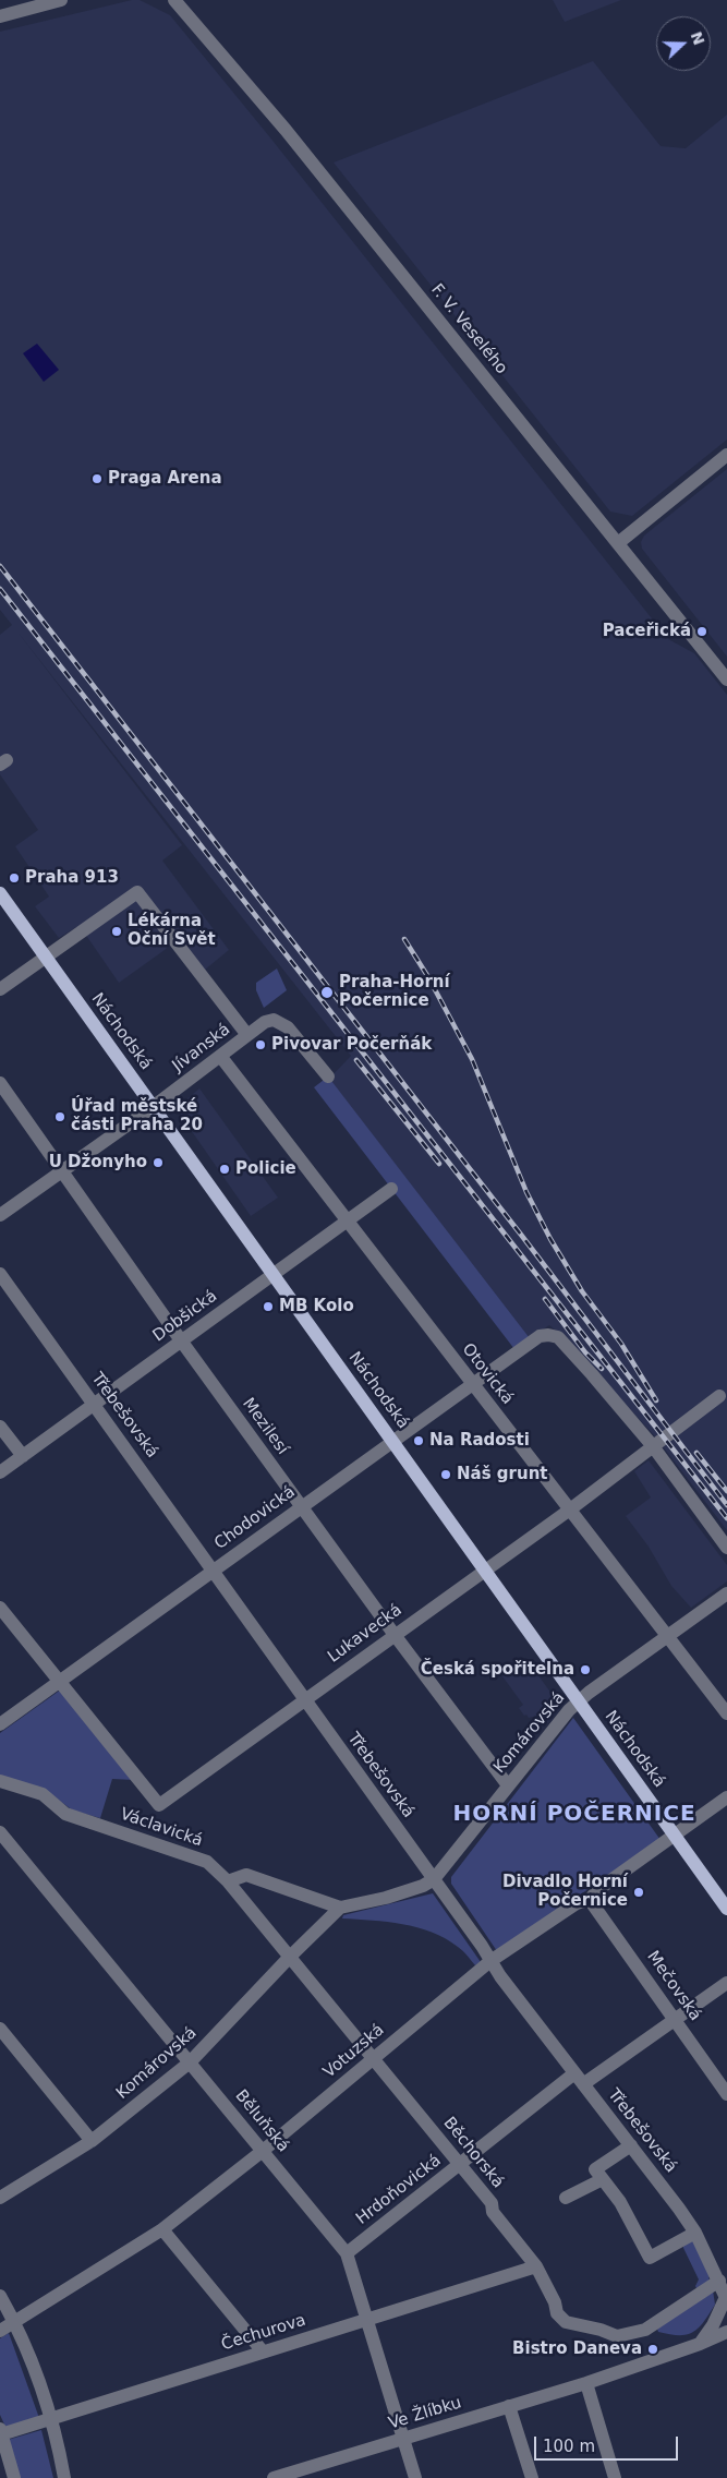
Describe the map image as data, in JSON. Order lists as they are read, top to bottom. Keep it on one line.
{"streets":{"main road":["Náchodská"],"street":["F. V. Veselého","Jívanská","Dobšická","Otovická","Třebešovská","Mezilesí","Chodovická","Lukavecká","Komárovská","Václavická","Mečovská","Votuzská","Běluňská","Běchorská","Hrdoňovická","Čechurova","Ve Žlíbku"]},"crossings":[["Náchodská","Jívanská"],["Náchodská","Dobšická"],["Náchodská","Chodovická"],["Náchodská","Lukavecká"],["Náchodská","Komárovská"],["Náchodská","Votuzská"],["Jívanská","Otovická"],["Jívanská","Mezilesí"],["Dobšická","Otovická"],["Dobšická","Třebešovská"],["Dobšická","Mezilesí"],["Otovická","Chodovická"],["Otovická","Lukavecká"],["Otovická","Komárovská"],["Třebešovská","Chodovická"],["Třebešovská","Lukavecká"],["Třebešovská","Komárovská"],["Třebešovská","Votuzská"],["Třebešovská","Běchorská"],["Třebešovská","Hrdoňovická"],["Mezilesí","Chodovická"],["Mezilesí","Lukavecká"],["Mezilesí","Komárovská"],["Chodovická","Lukavecká"],["Komárovská","Běluňská"],["Komárovská","Běchorská"],["Václavická","Běchorská"],["Mečovská","Votuzská"],["Votuzská","Běluňská"],["Votuzská","Běchorská"],["Běluňská","Hrdoňovická"],["Běluňská","Čechurova"],["Běluňská","Ve Žlíbku"],["Běchorská","Hrdoňovická"],["Běchorská","Čechurova"]],"districts":["HORNÍ POČERNICE"],"places":["Praga Arena","Paceřická","Praha 913","Lékárna Oční Svět","Praha-Horní Počernice","Pivovar Počerňák","Úřad městské části Praha 20","U Džonyho","Policie","MB Kolo","Na Radosti","Náš grunt","Česká spořitelna","Divadlo Horní Počernice","Bistro Daneva"],"scale_bar":"100 m","north":"right"}
